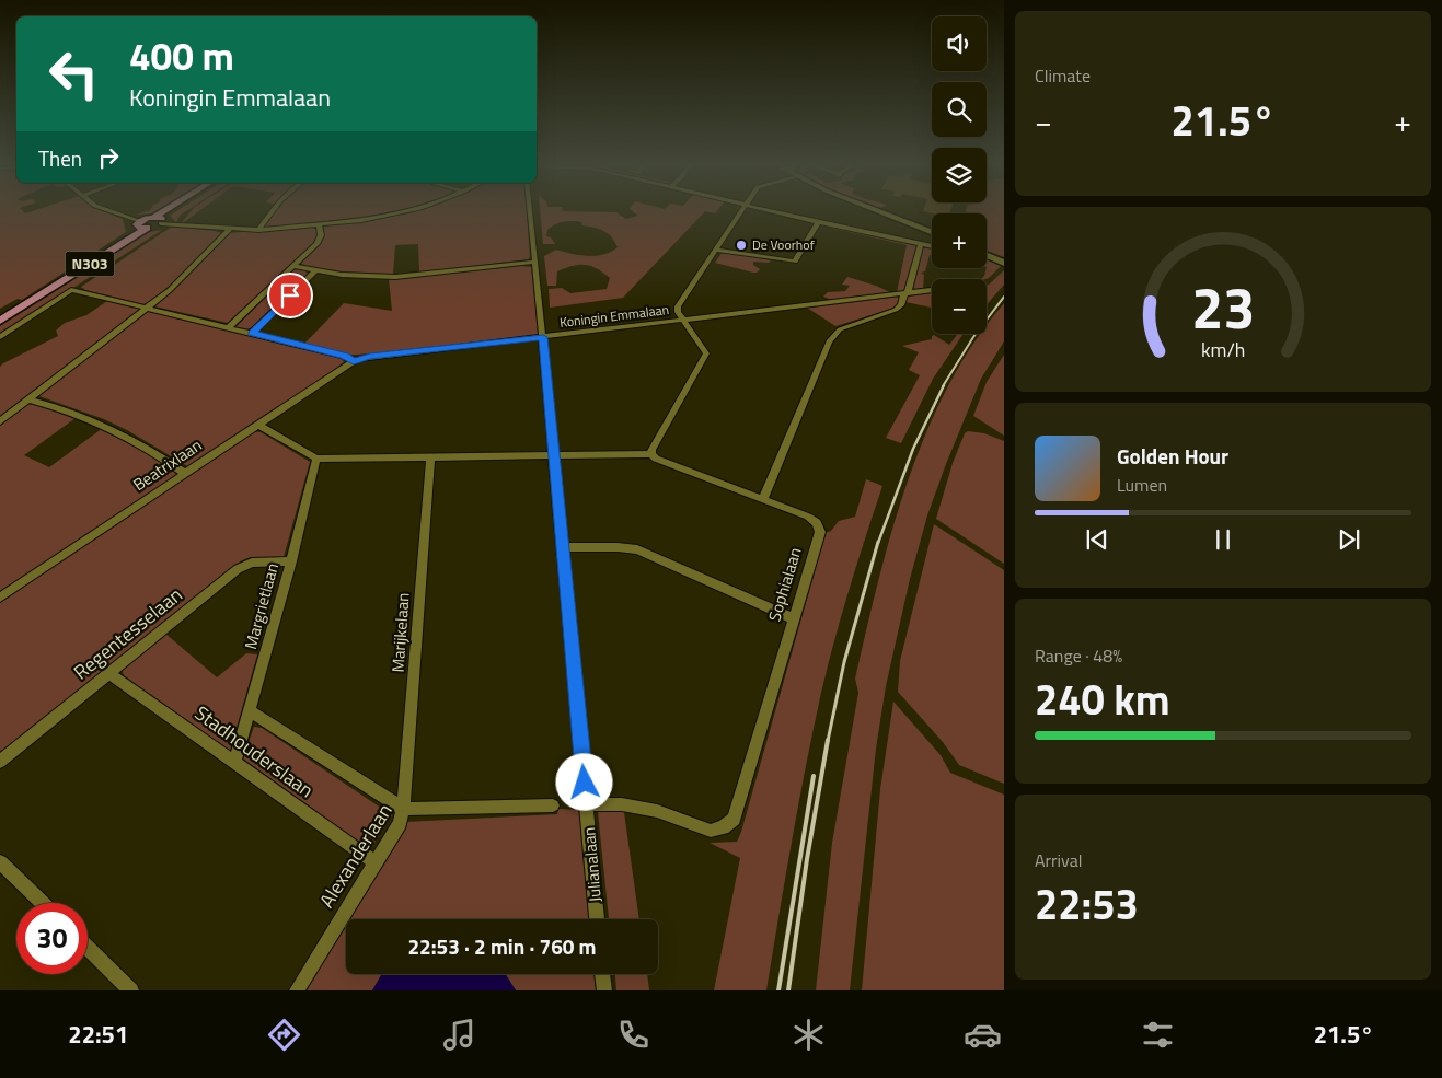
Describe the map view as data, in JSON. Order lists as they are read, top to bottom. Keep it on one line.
{"streets":{"main road":["N303"],"street":["Koningin Emmalaan","Beatrixlaan","Sophialaan","Margrietlaan","Marijkelaan","Regentesselaan","Stadhouderslaan","Alexanderlaan","Julianalaan"]},"crossings":[["Koningin Emmalaan","Beatrixlaan"],["Koningin Emmalaan","Julianalaan"],["Sophialaan","Julianalaan"],["Margrietlaan","Regentesselaan"],["Margrietlaan","Stadhouderslaan"],["Marijkelaan","Stadhouderslaan"],["Marijkelaan","Alexanderlaan"],["Regentesselaan","Stadhouderslaan"],["Stadhouderslaan","Alexanderlaan"]],"places":["De Voorhof"],"page":{"tile":["Climate",["Range · 48%","240 km"],["Arrival","22:53"]],"map_buttons":["+","−"],"turn":["400 m","Koningin Emmalaan"],"heat":["−","21.5°","+"],"then":"Then","song":["Golden Hour","Lumen"],"limit":"30","trip":"22:53 · 2 min · 760 m","tabs":["22:51","21.5°"],"gauge":["23","km/h"]}}
